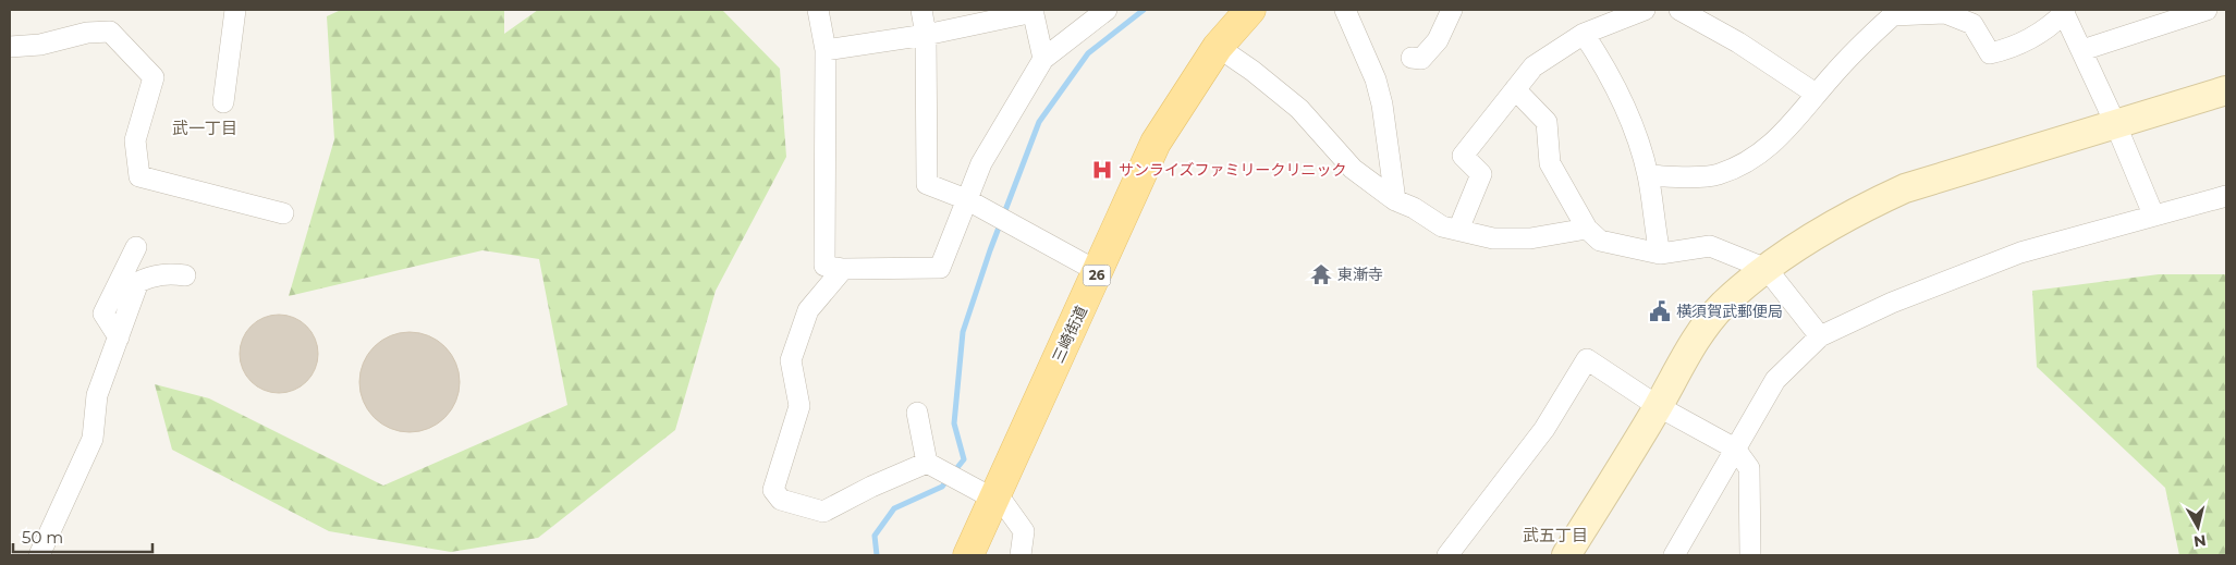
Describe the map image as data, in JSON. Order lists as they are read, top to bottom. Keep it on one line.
{"streets":{"main road":["26","三崎街道"]},"districts":["武一丁目","武五丁目"],"places":{"hospital":["サンライズファミリークリニック"],"temple":["東漸寺"],"public building":["横須賀武郵便局"]},"scale_bar":"50 m","north":"bottom"}
